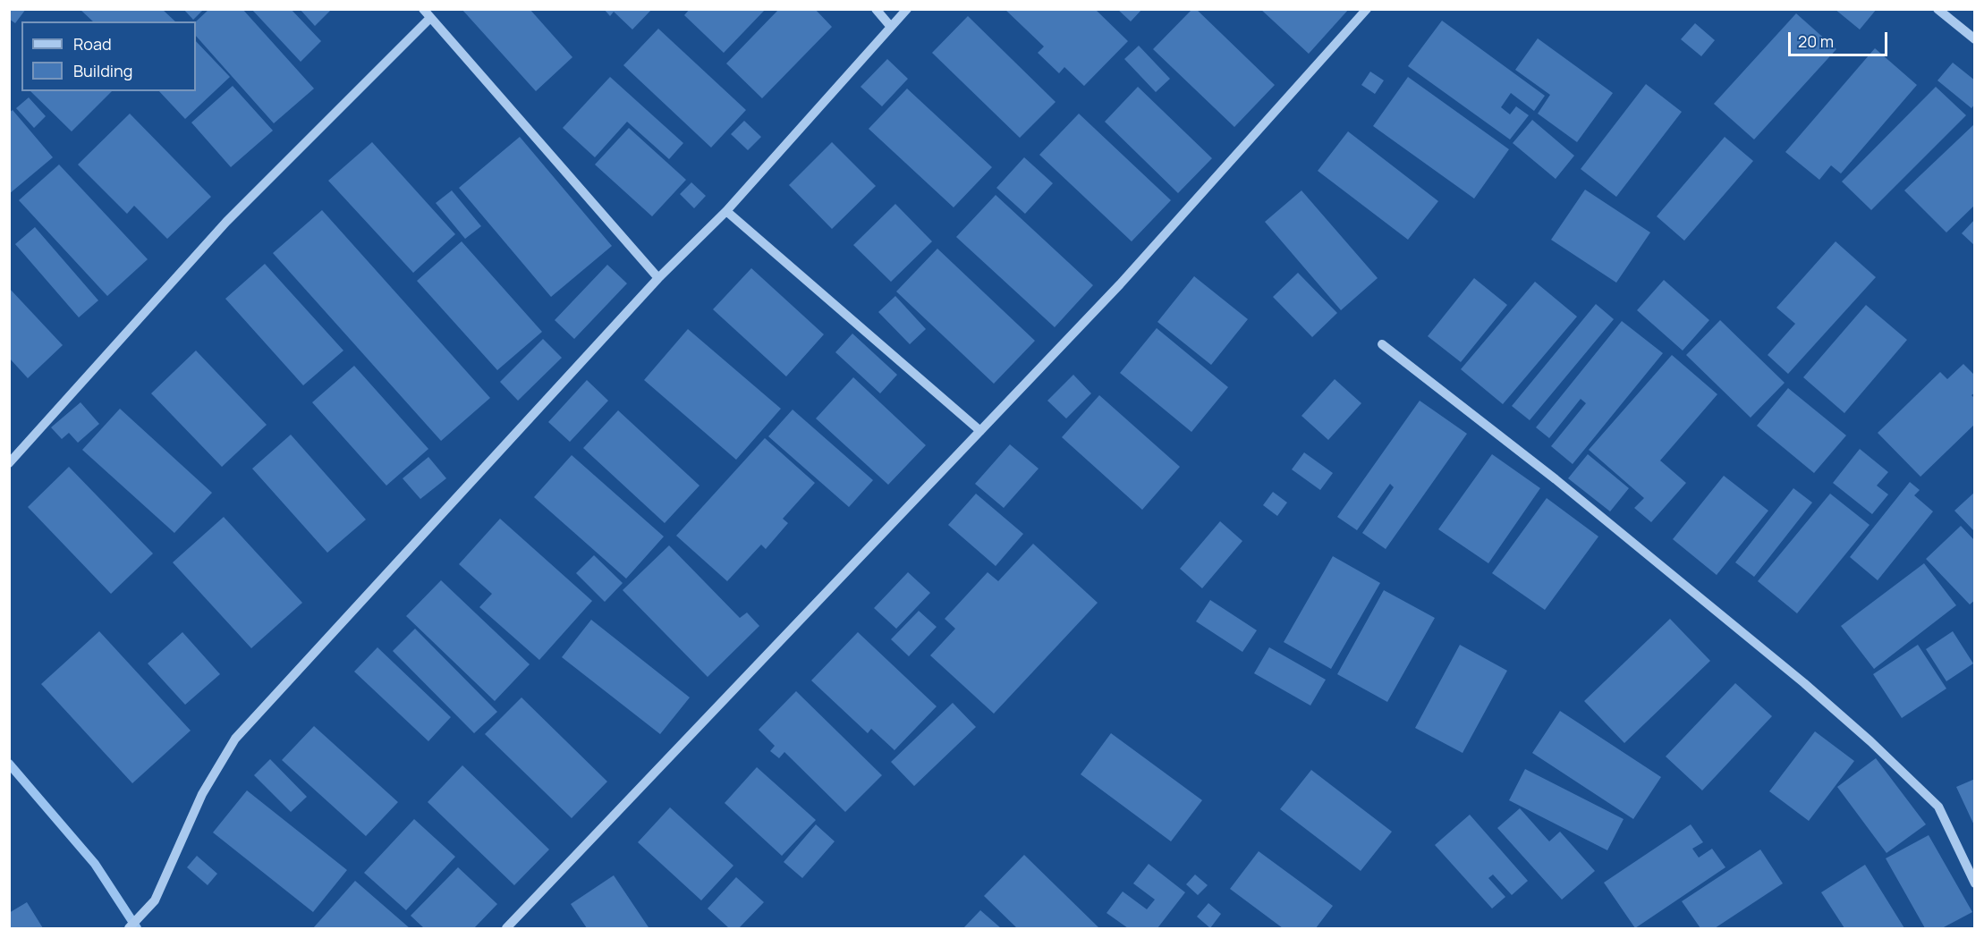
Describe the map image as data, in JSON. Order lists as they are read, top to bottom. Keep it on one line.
{"legend":["Road","Building"],"scale_bar":"20 m"}
